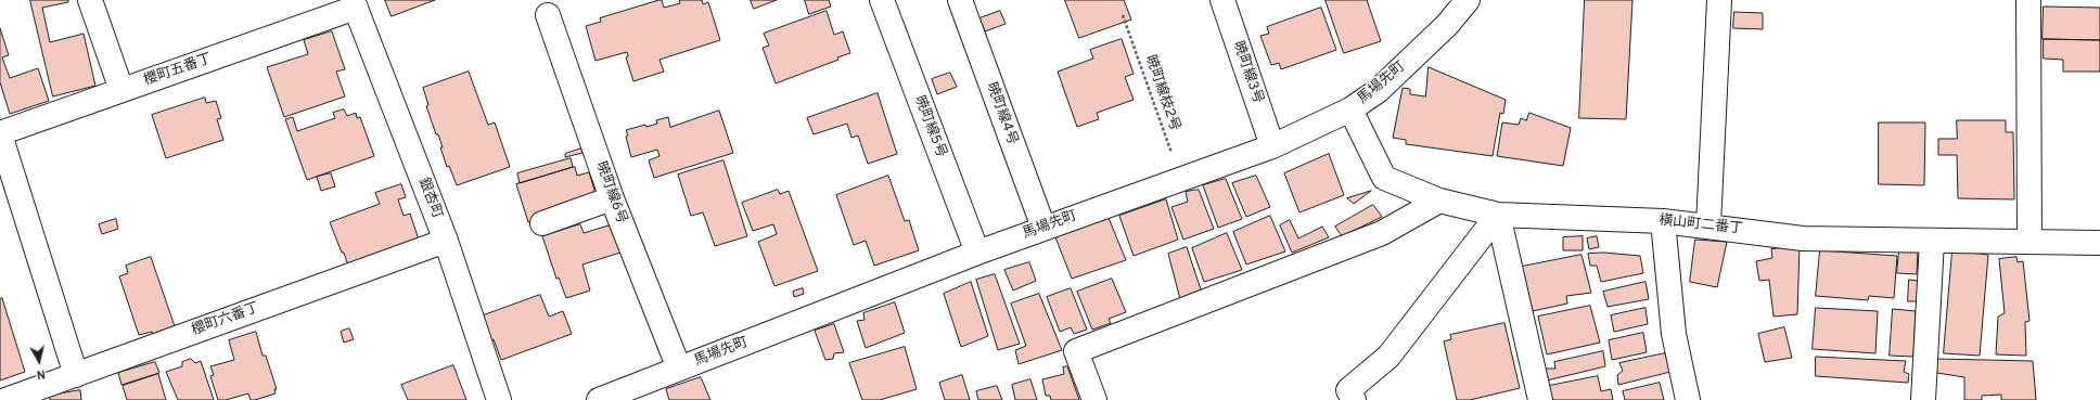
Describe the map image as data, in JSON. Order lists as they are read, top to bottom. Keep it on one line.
{"streets":{"street":["櫻町五番丁","暁町線3号","馬場先町","暁町線4号","暁町線5号","暁町線6号","銀杏町","横山町二番丁","櫻町六番丁"],"path":["暁町線枝2号"]},"crossings":[["櫻町五番丁","銀杏町"],["暁町線3号","馬場先町"],["馬場先町","暁町線枝2号"],["馬場先町","暁町線4号"],["馬場先町","暁町線5号"],["馬場先町","暁町線6号"],["馬場先町","横山町二番丁"],["銀杏町","櫻町六番丁"]],"north":"bottom"}
